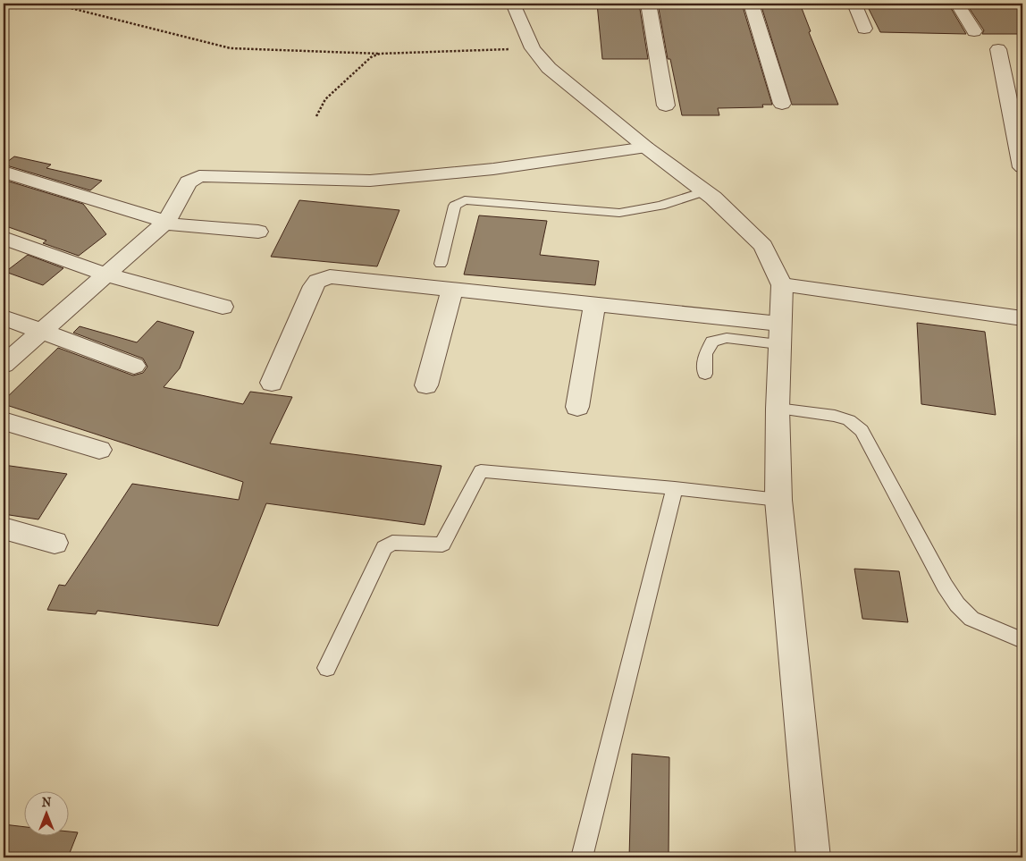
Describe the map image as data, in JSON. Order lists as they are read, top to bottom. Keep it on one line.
{"north":"top"}
